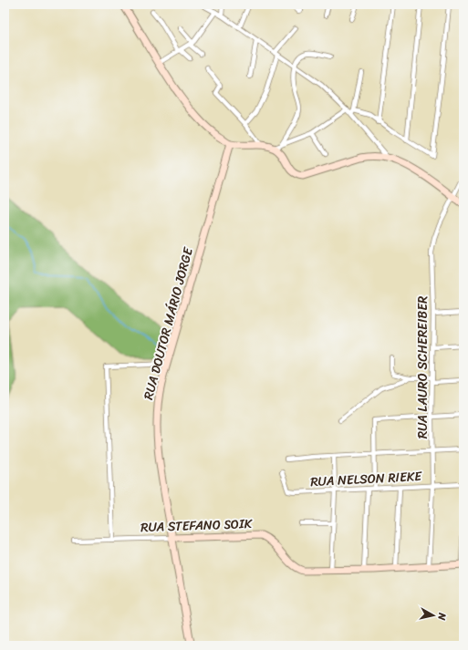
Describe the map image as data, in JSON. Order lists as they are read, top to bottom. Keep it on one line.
{"streets":{"street":["RUA DOUTOR MÁRIO JORGE","RUA LAURO SCHEREIBER","RUA NELSON RIEKE","RUA STEFANO SOIK"]},"crossings":[["RUA DOUTOR MÁRIO JORGE","RUA STEFANO SOIK"],["RUA LAURO SCHEREIBER","RUA NELSON RIEKE"]],"north":"right"}
